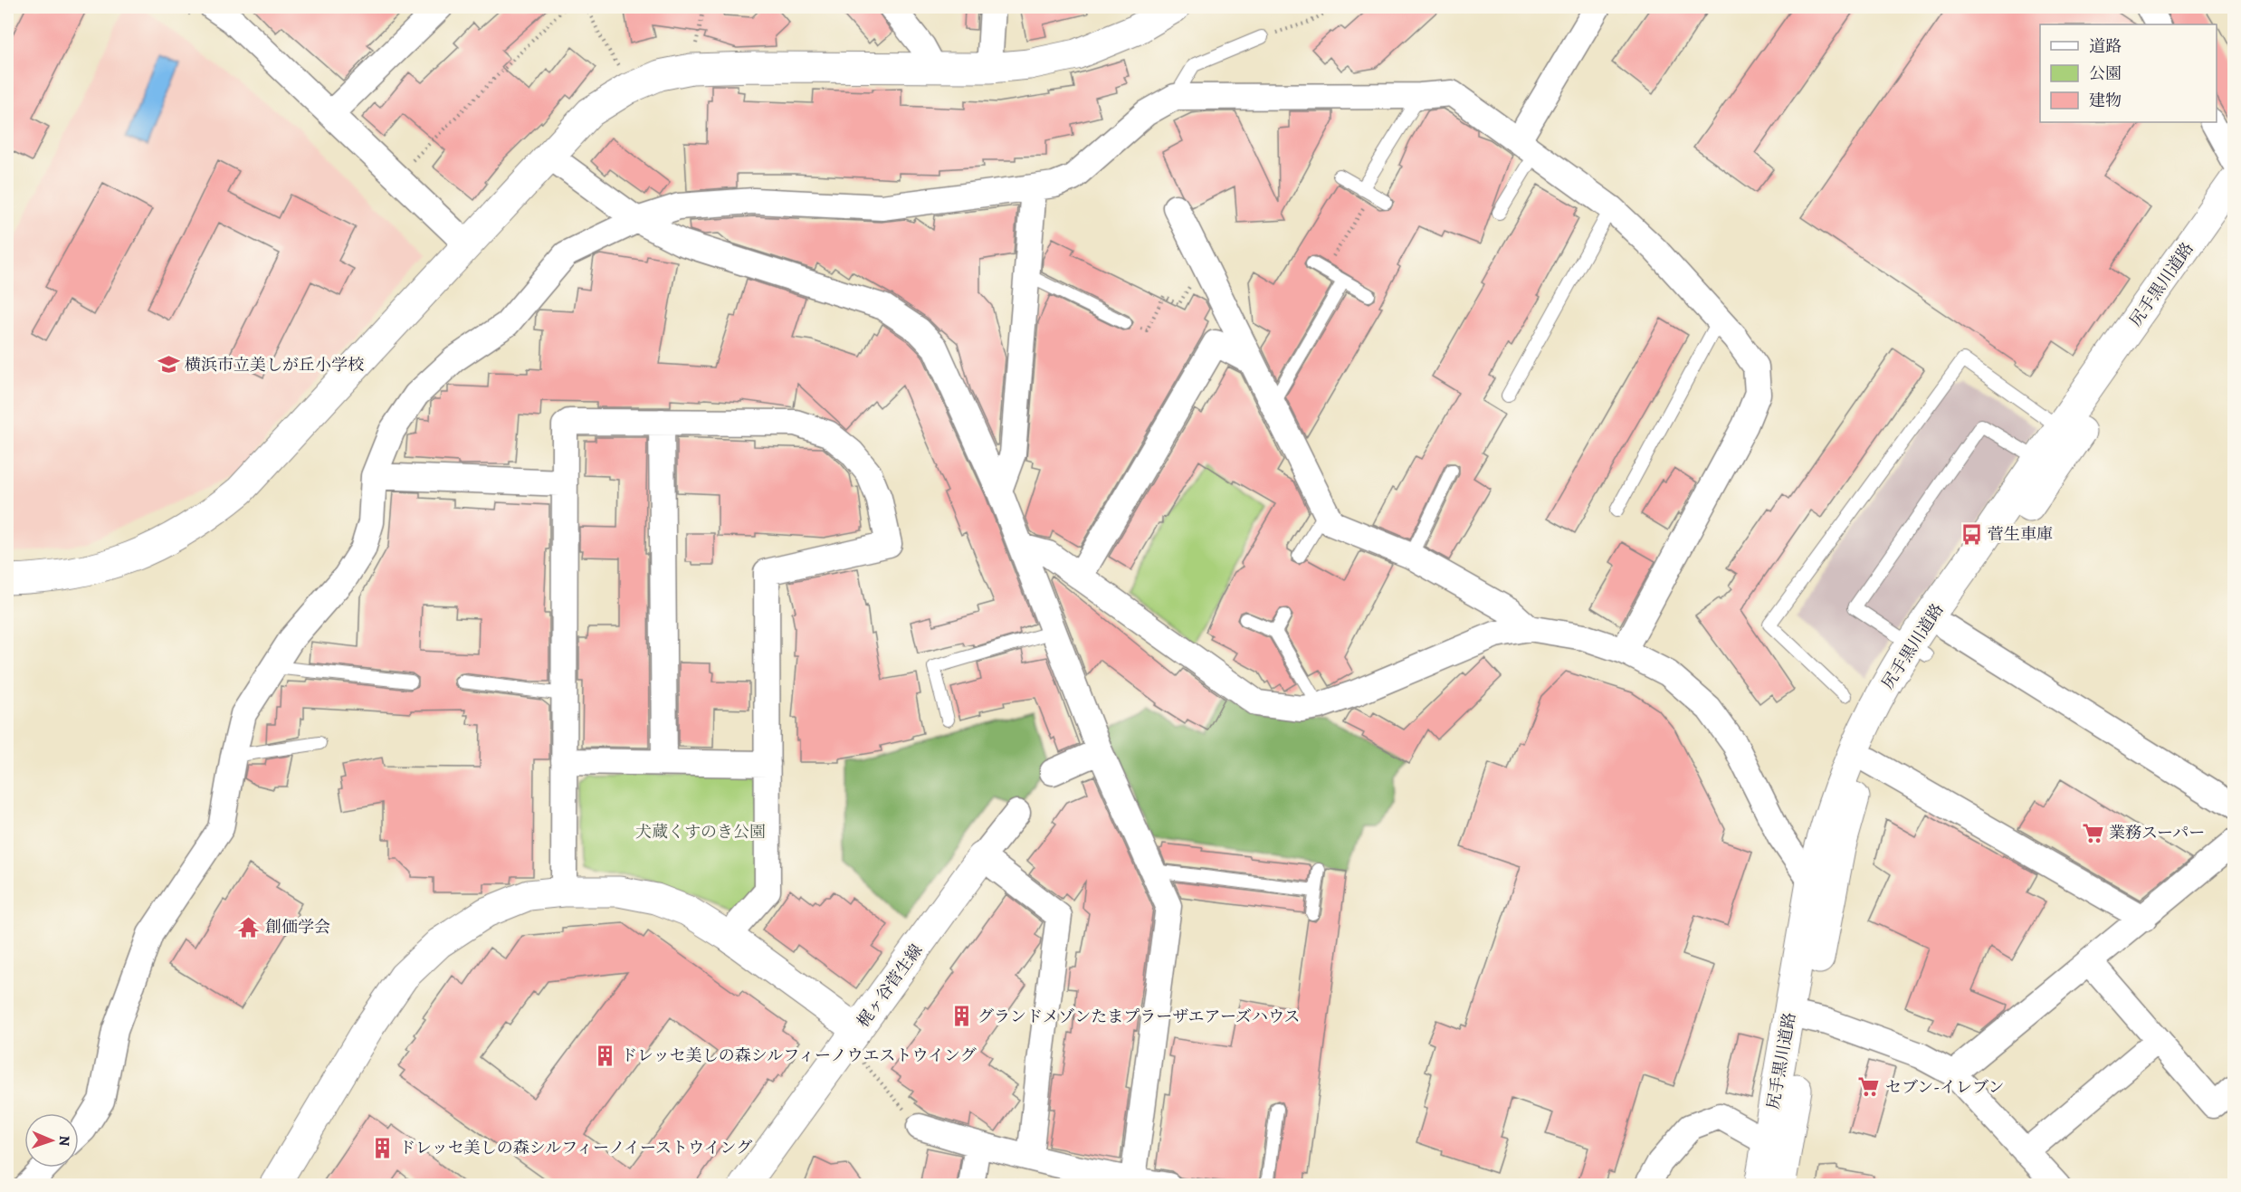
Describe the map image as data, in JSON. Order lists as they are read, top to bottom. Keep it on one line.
{"streets":{"street":["尻手黒川道路","梶ヶ谷菅生線"]},"parks":["犬蔵くすのき公園"],"places":{"school or university":["横浜市立美しが丘小学校"],"bus stop":["菅生車庫"],"supermarket":["業務スーパー","セブン-イレブン"],"temple":["創価学会"],"building":["グランドメゾンたまプラーザエアーズハウス","ドレッセ美しの森シルフィーノウエストウイング","ドレッセ美しの森シルフィーノイーストウイング"]},"legend":["道路","公園","建物"],"north":"right"}
